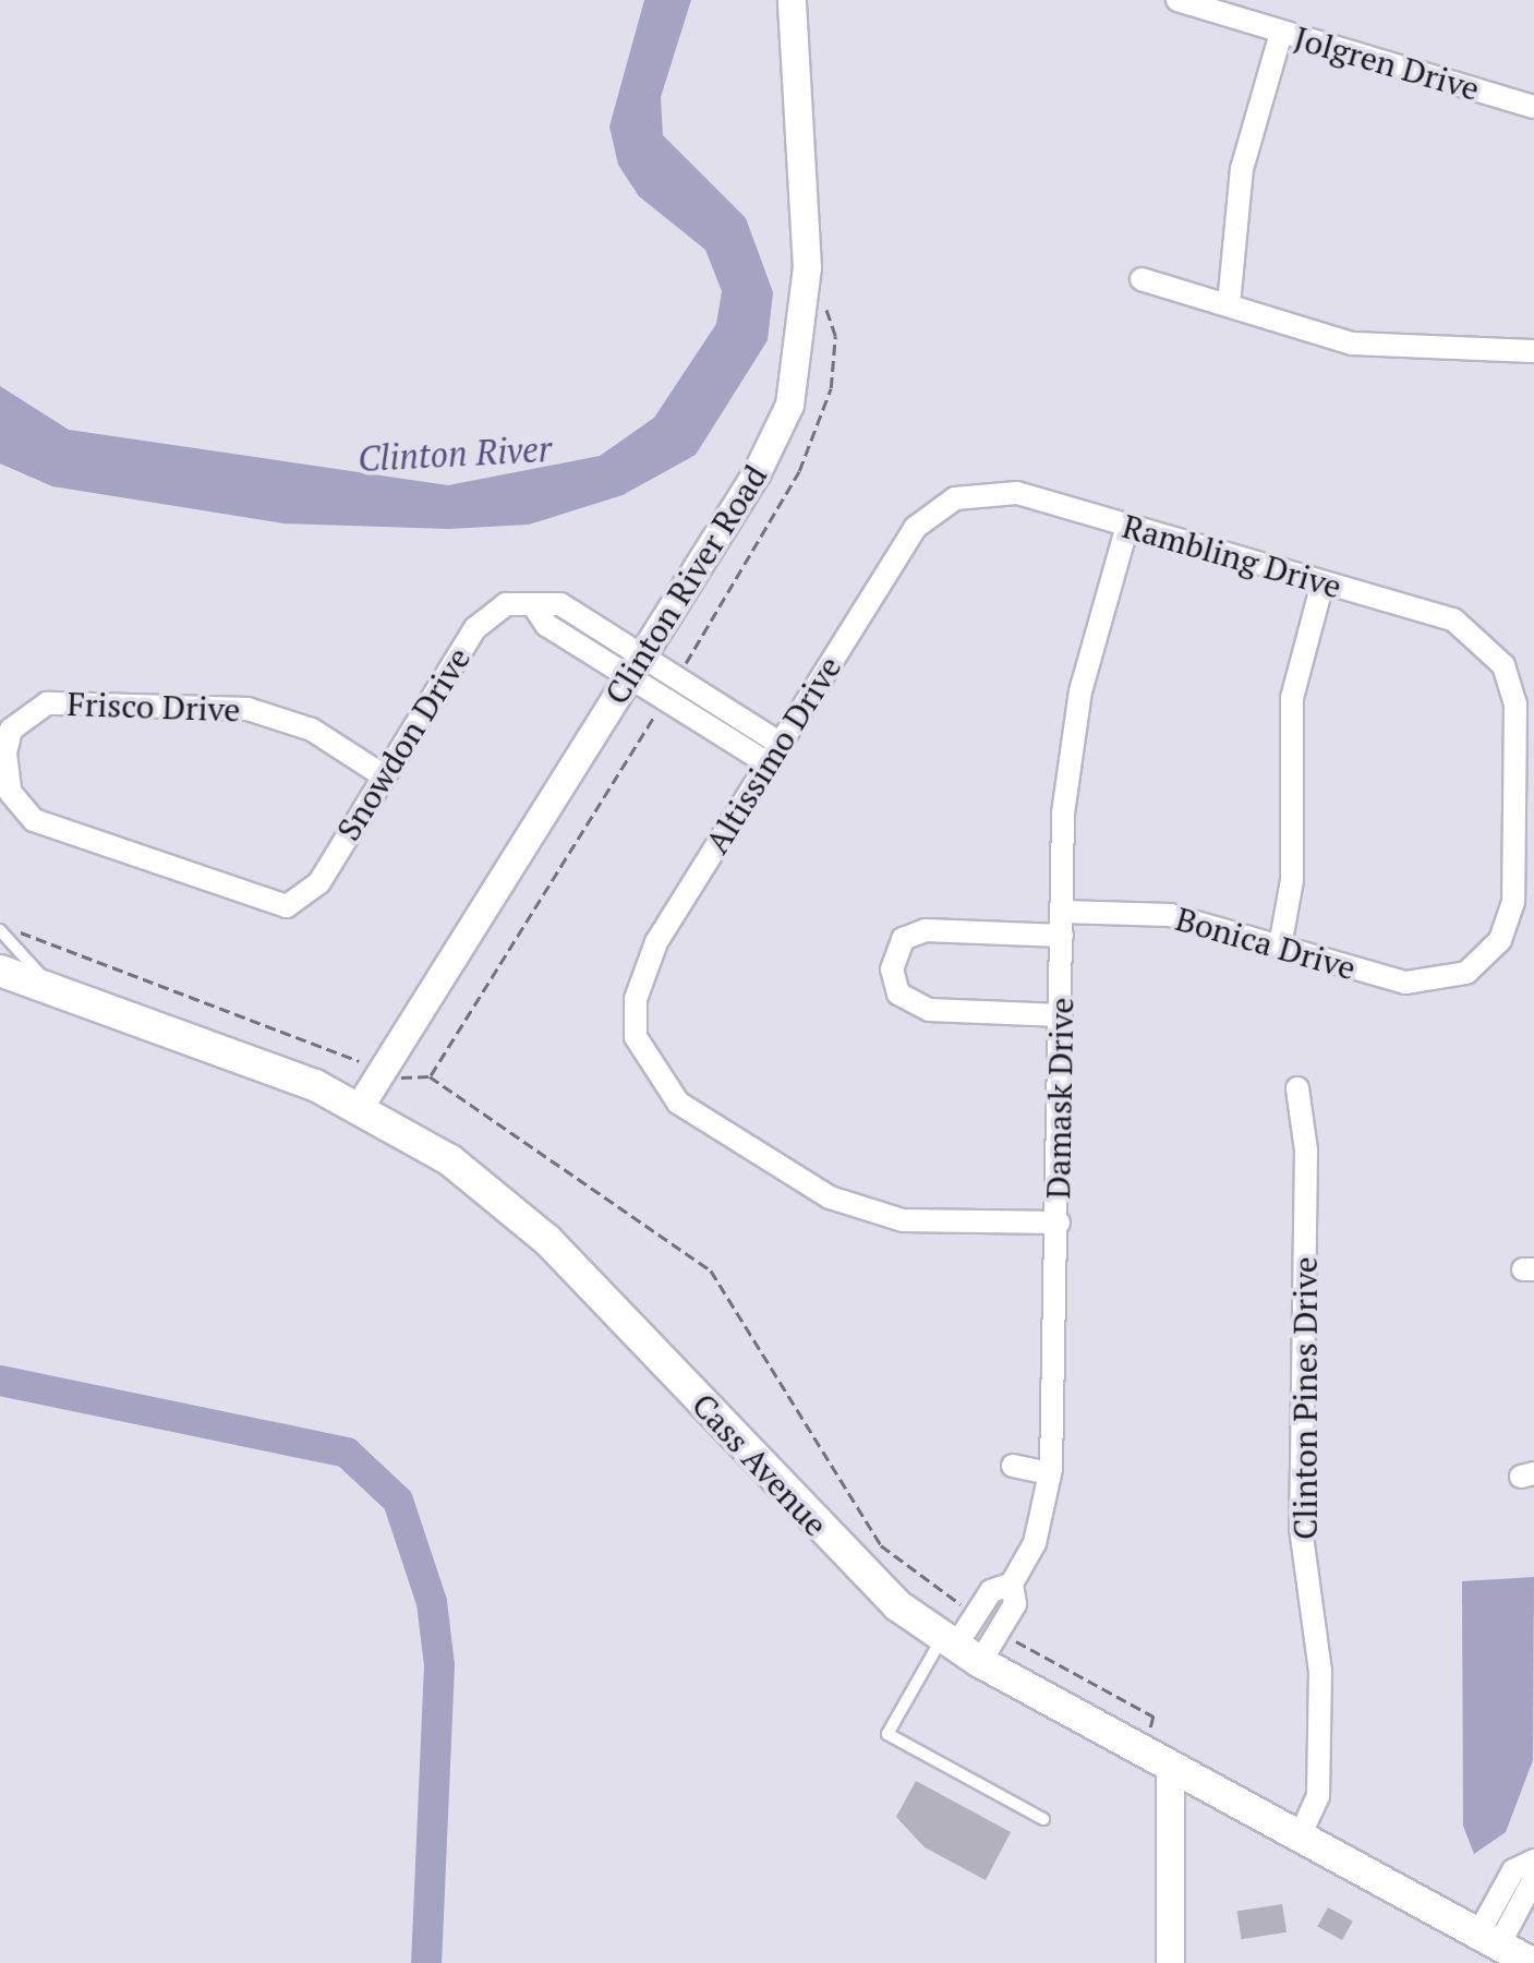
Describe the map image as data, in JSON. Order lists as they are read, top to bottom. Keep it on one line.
{"streets":{"main road":["Cass Avenue"],"street":["Jolgren Drive","Rambling Drive","Clinton River Road","Frisco Drive","Snowdon Drive","Altissimo Drive","Bonica Drive","Damask Drive","Clinton Pines Drive"]},"crossings":[["Rambling Drive","Altissimo Drive"],["Rambling Drive","Bonica Drive"],["Rambling Drive","Damask Drive"],["Clinton River Road","Snowdon Drive"],["Clinton River Road","Cass Avenue"],["Frisco Drive","Snowdon Drive"],["Altissimo Drive","Damask Drive"],["Bonica Drive","Damask Drive"],["Damask Drive","Cass Avenue"],["Clinton Pines Drive","Cass Avenue"]],"water":["Clinton River"]}
